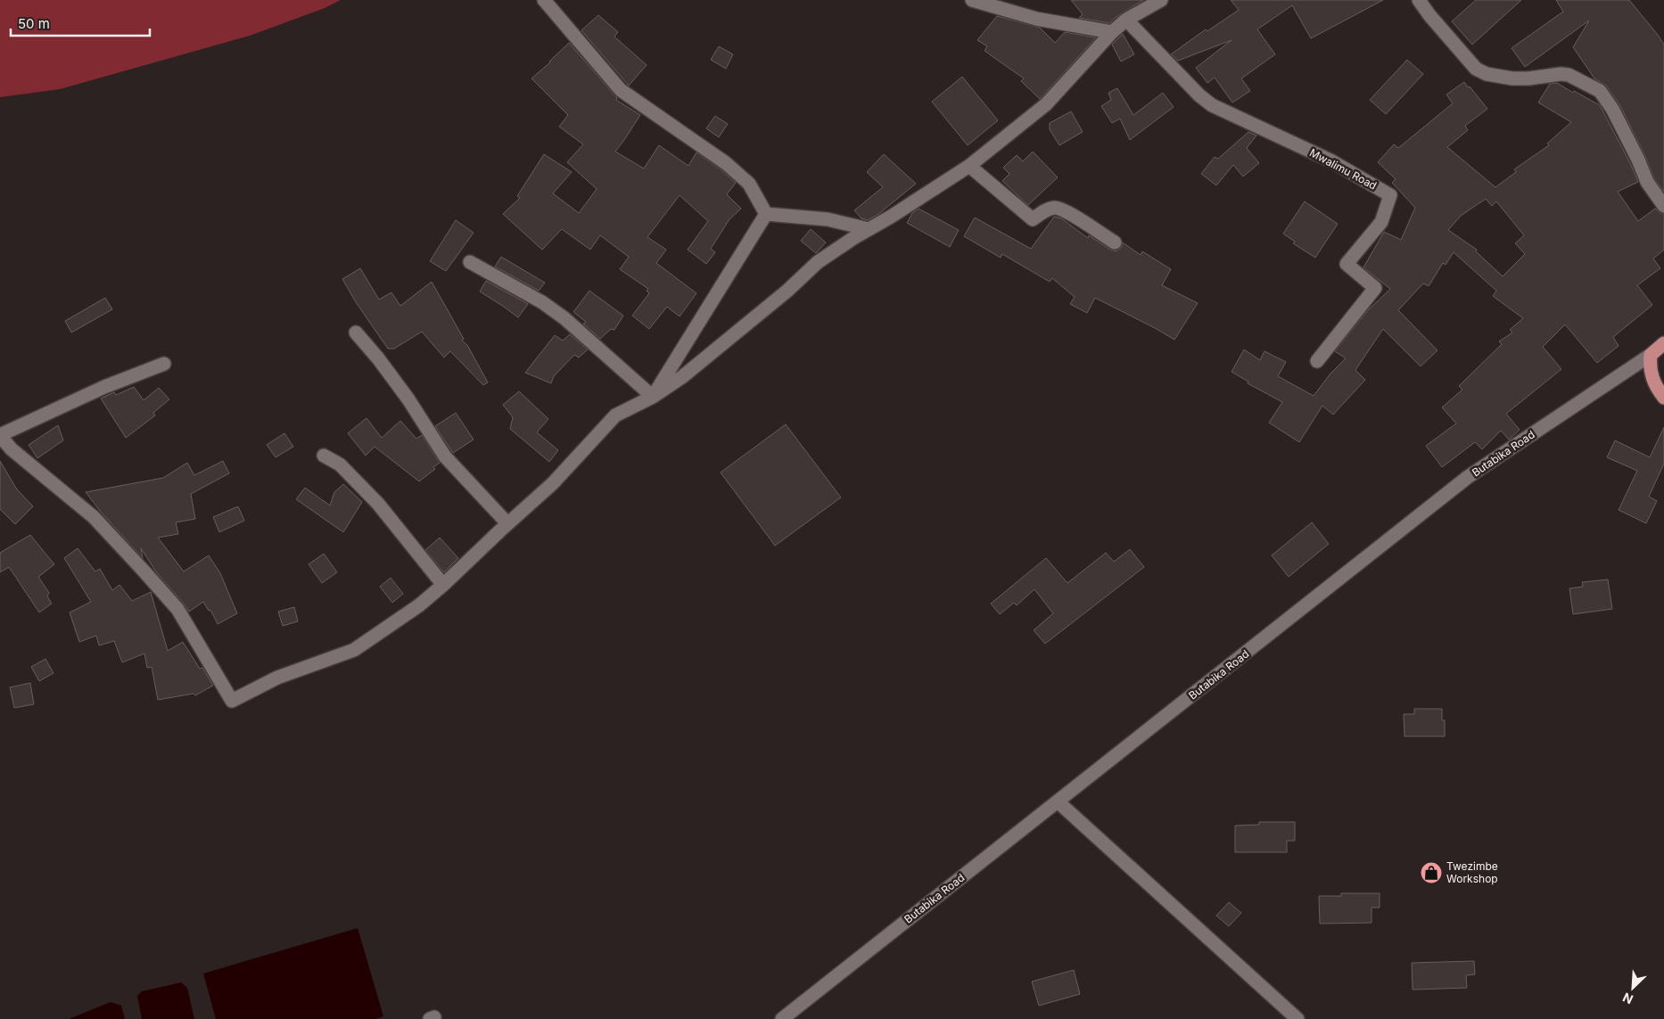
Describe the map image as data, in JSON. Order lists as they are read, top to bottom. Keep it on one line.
{"streets":{"main road":["Butabika Road"],"street":["Mwalimu Road"]},"places":{"shop":["Twezimbe Workshop"]},"scale_bar":"50 m","north":"bottom left"}
